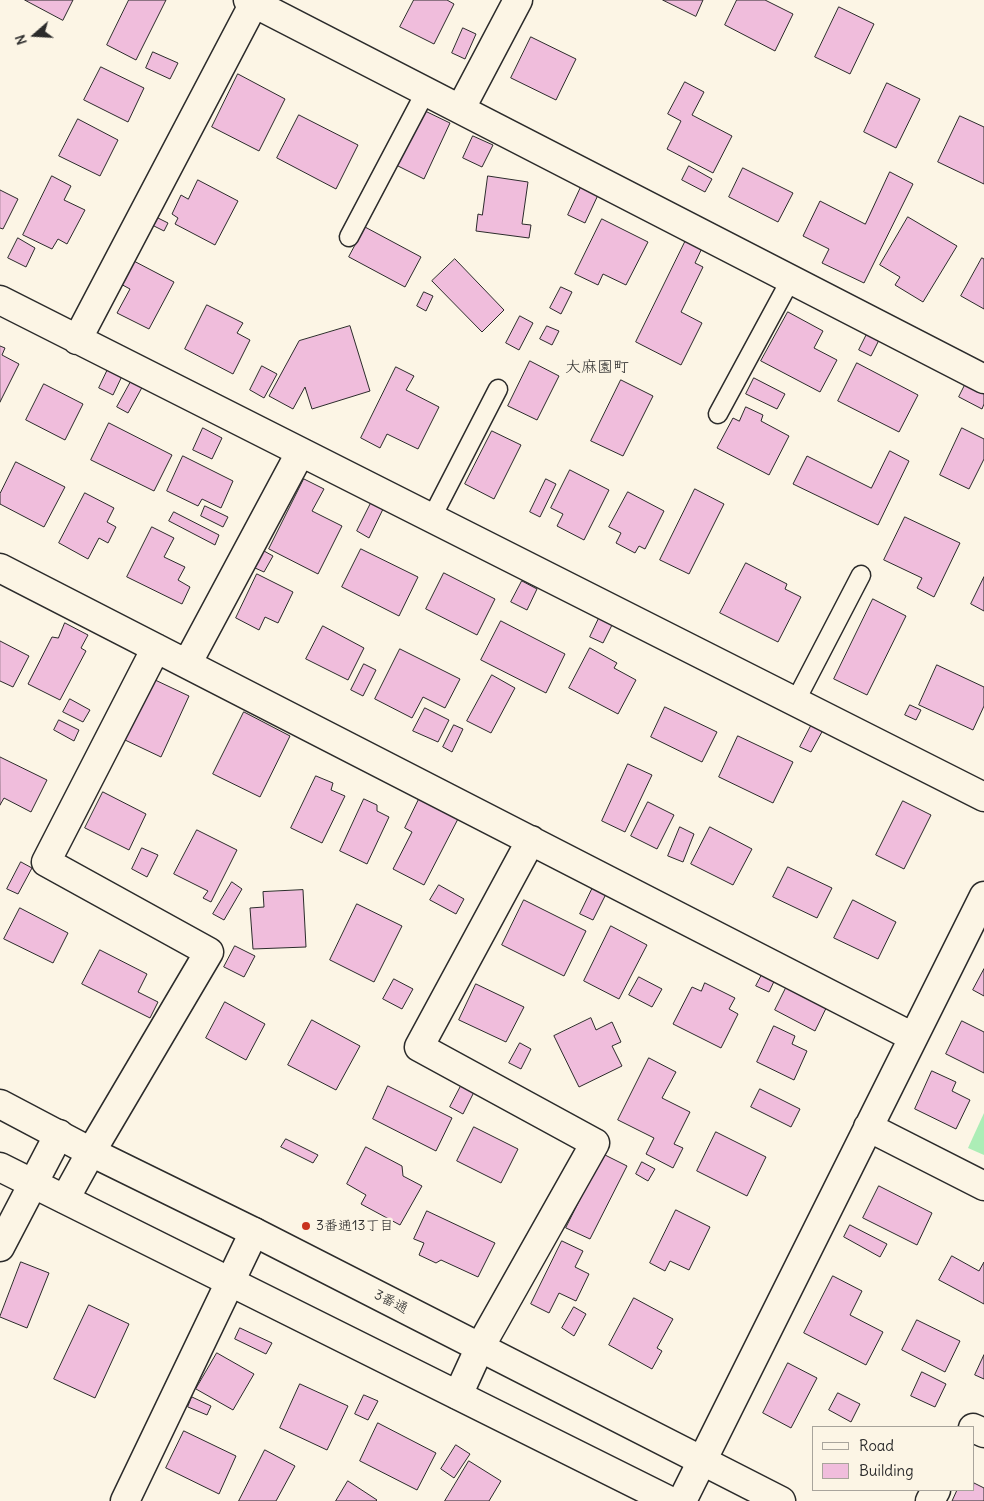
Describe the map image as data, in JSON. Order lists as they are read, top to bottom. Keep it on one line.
{"streets":{"street":["3番通"]},"districts":["大麻園町"],"places":["3番通13丁目"],"legend":["Road","Building"],"north":"left"}
